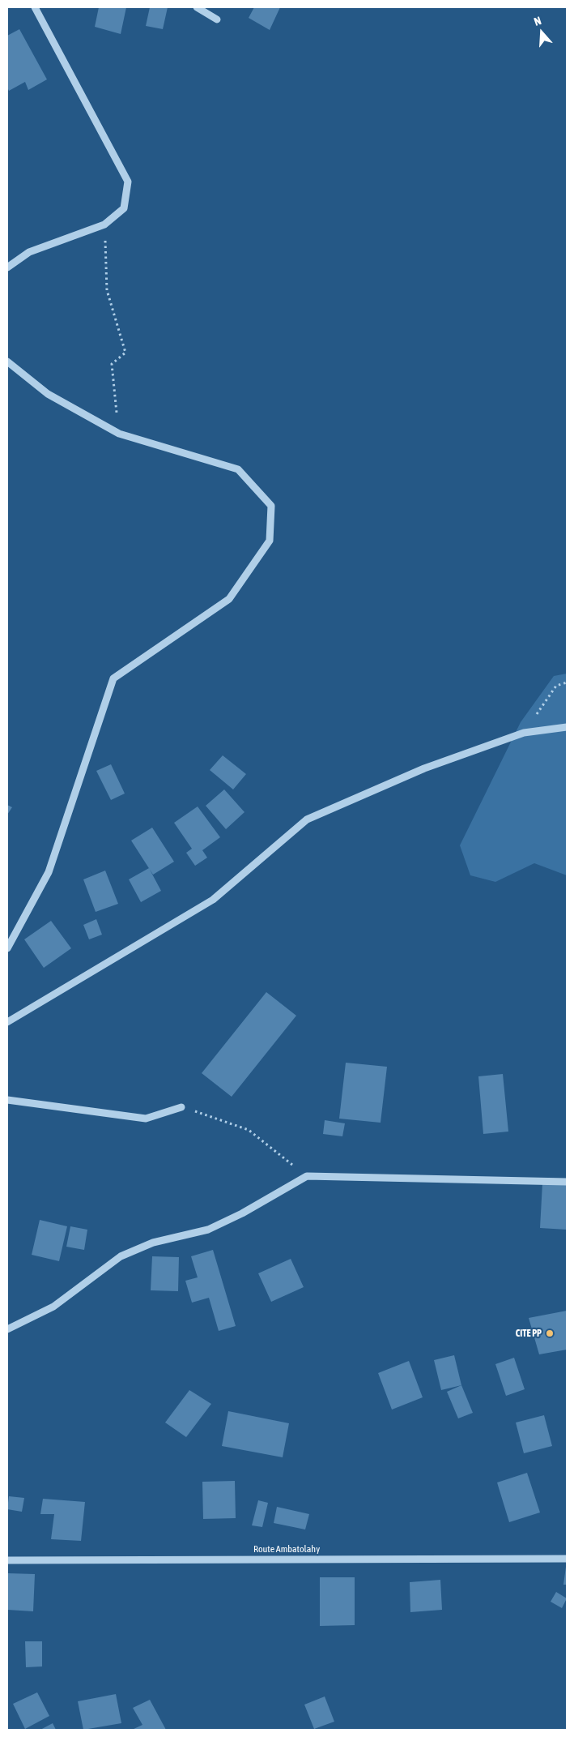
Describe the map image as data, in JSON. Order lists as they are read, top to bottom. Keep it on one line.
{"streets":{"street":["Route Ambatolahy"]},"places":["CITE PP"],"north":"top"}
